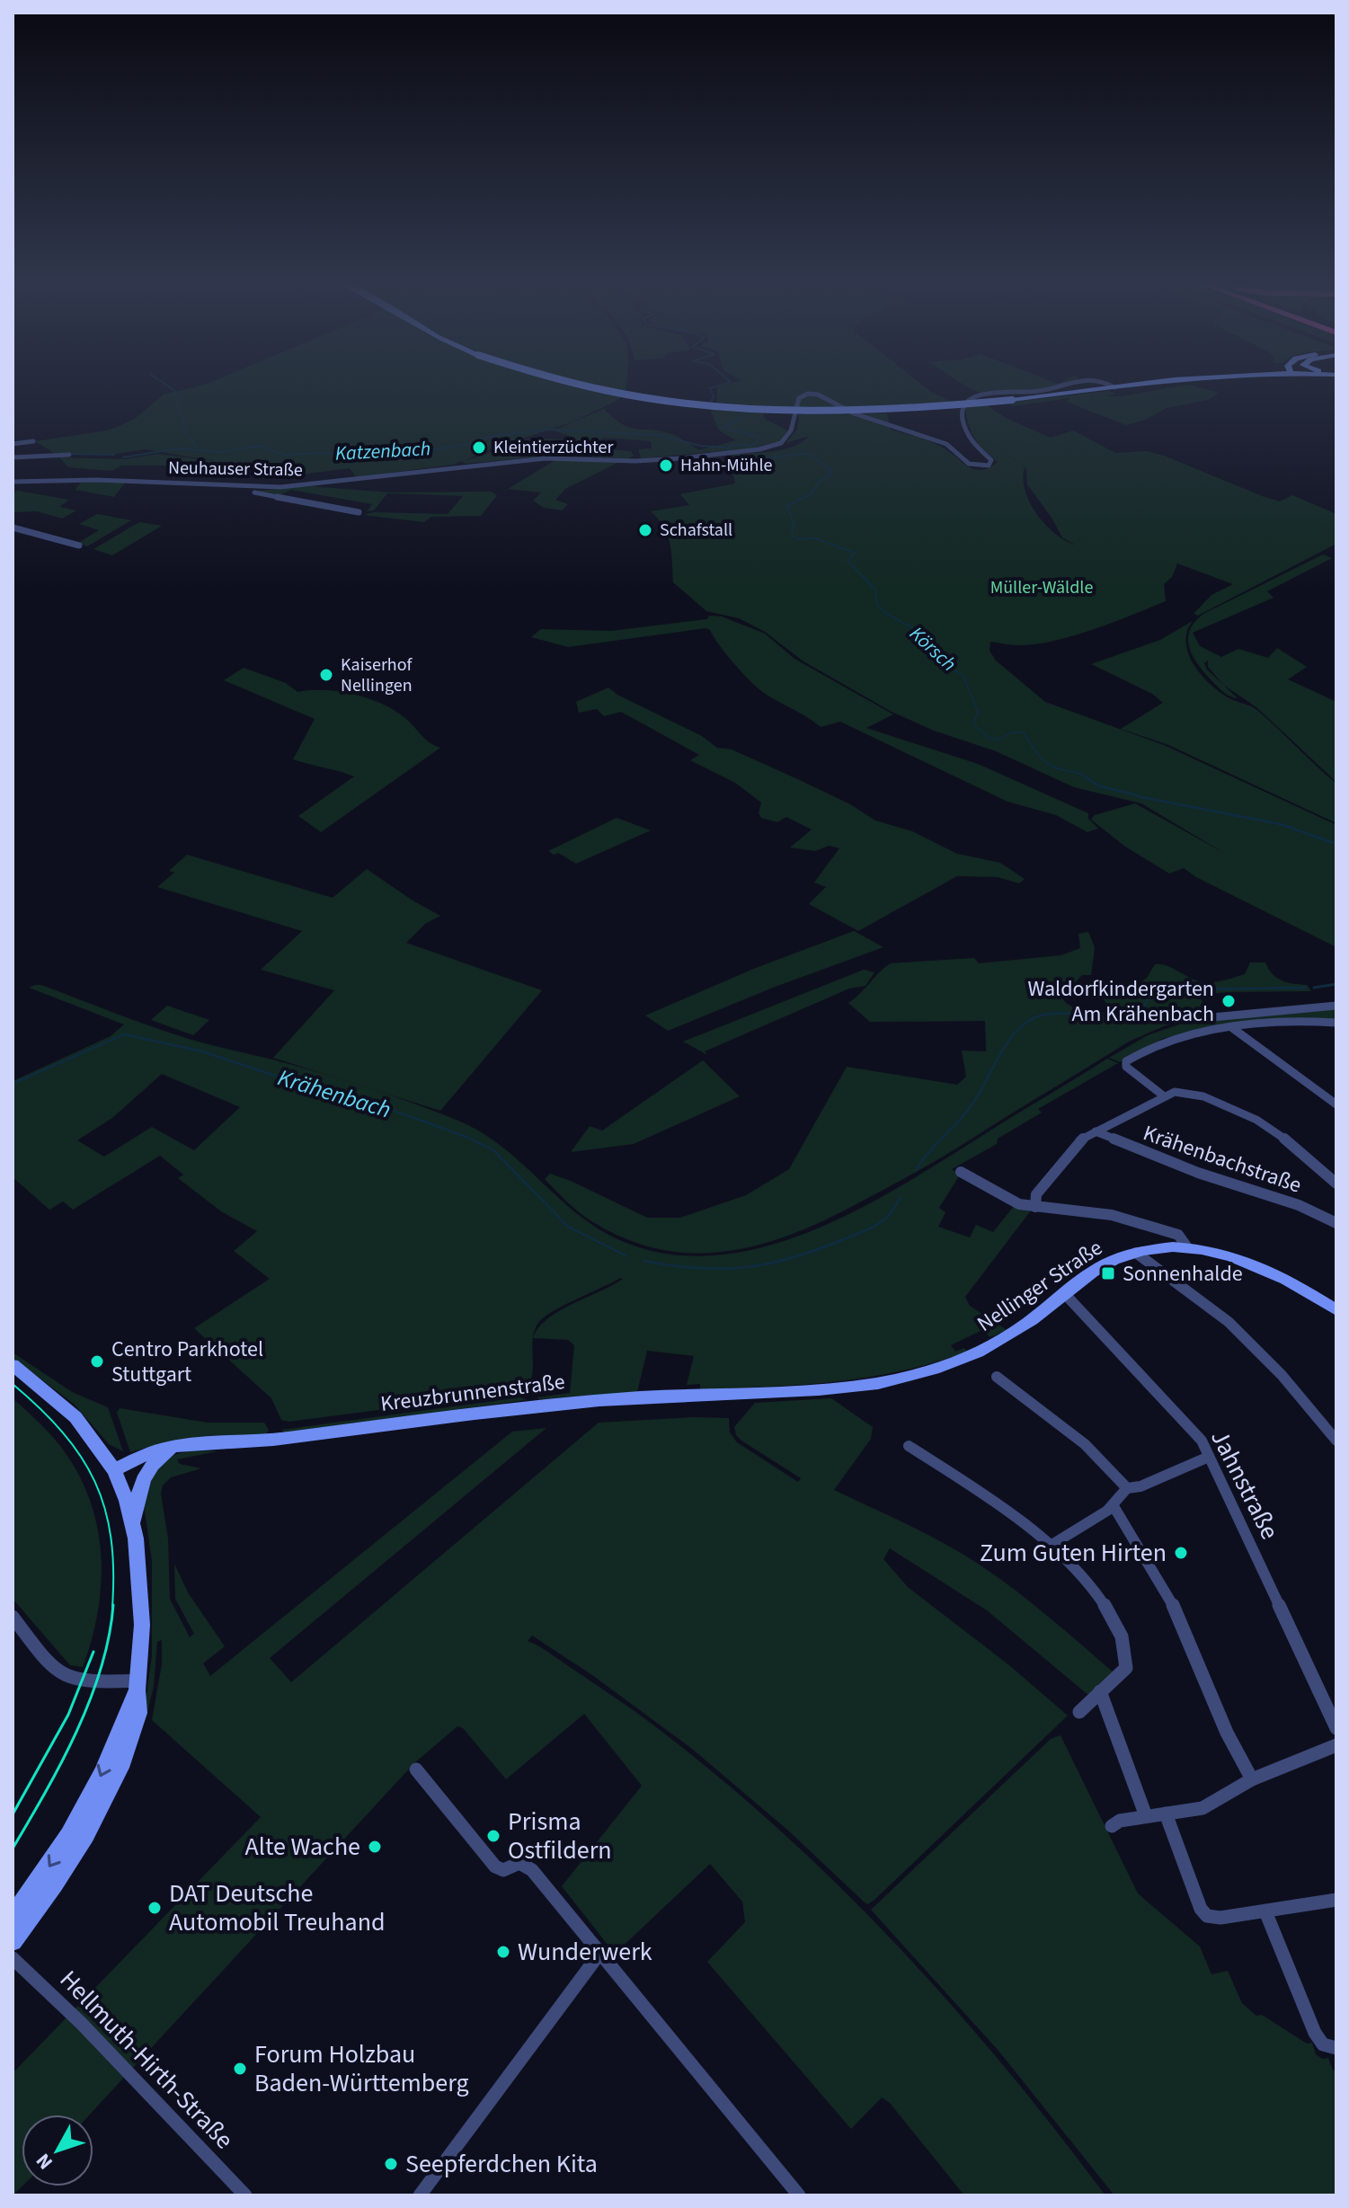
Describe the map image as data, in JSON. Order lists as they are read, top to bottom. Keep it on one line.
{"streets":{"main road":["Nellinger Straße","Kreuzbrunnenstraße"],"street":["Neuhauser Straße","Krähenbachstraße","Jahnstraße","Hellmuth-Hirth-Straße"]},"crossings":[["Nellinger Straße","Kreuzbrunnenstraße"],["Nellinger Straße","Jahnstraße"]],"water":["Katzenbach","Körsch","Krähenbach"],"parks":["Müller-Wäldle"],"places":{"other":["Kleintierzüchter","Hahn-Mühle","Schafstall","Kaiserhof Nellingen","Waldorfkindergarten Am Krähenbach","Centro Parkhotel Stuttgart","Zum Guten Hirten","Prisma Ostfildern","Alte Wache","DAT Deutsche Automobil Treuhand","Wunderwerk","Forum Holzbau Baden-Württemberg","Seepferdchen Kita"],"transit":["Sonnenhalde"]},"north":"bottom left"}
